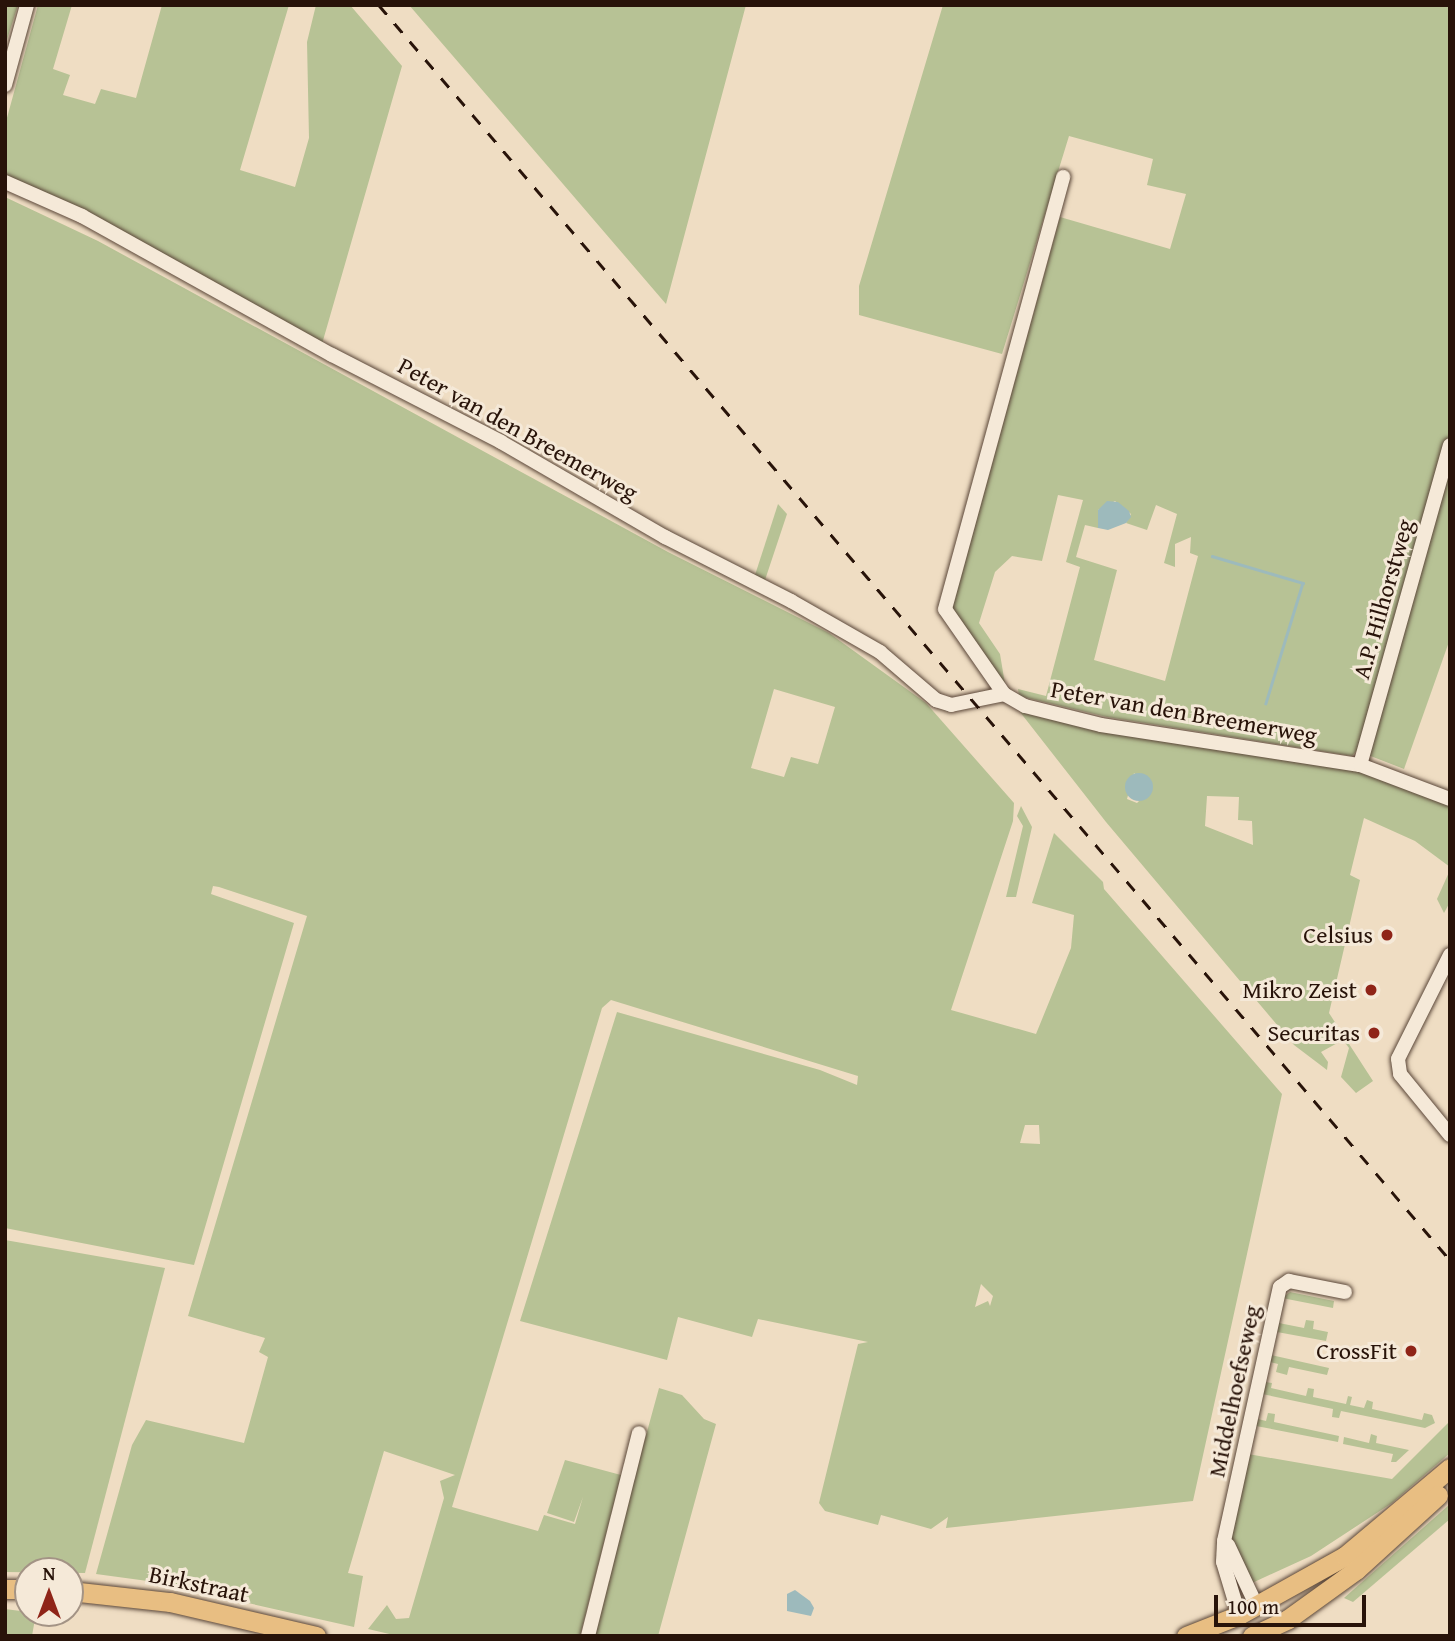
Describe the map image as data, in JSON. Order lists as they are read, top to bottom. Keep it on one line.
{"streets":{"main road":["Birkstraat"],"street":["Peter van den Breemerweg","A.P. Hilhorstweg","Middelhoefseweg"]},"crossings":[["Peter van den Breemerweg","A.P. Hilhorstweg"]],"places":["Celsius","Mikro Zeist","Securitas","CrossFit"],"scale_bar":"100 m","north":"top"}
